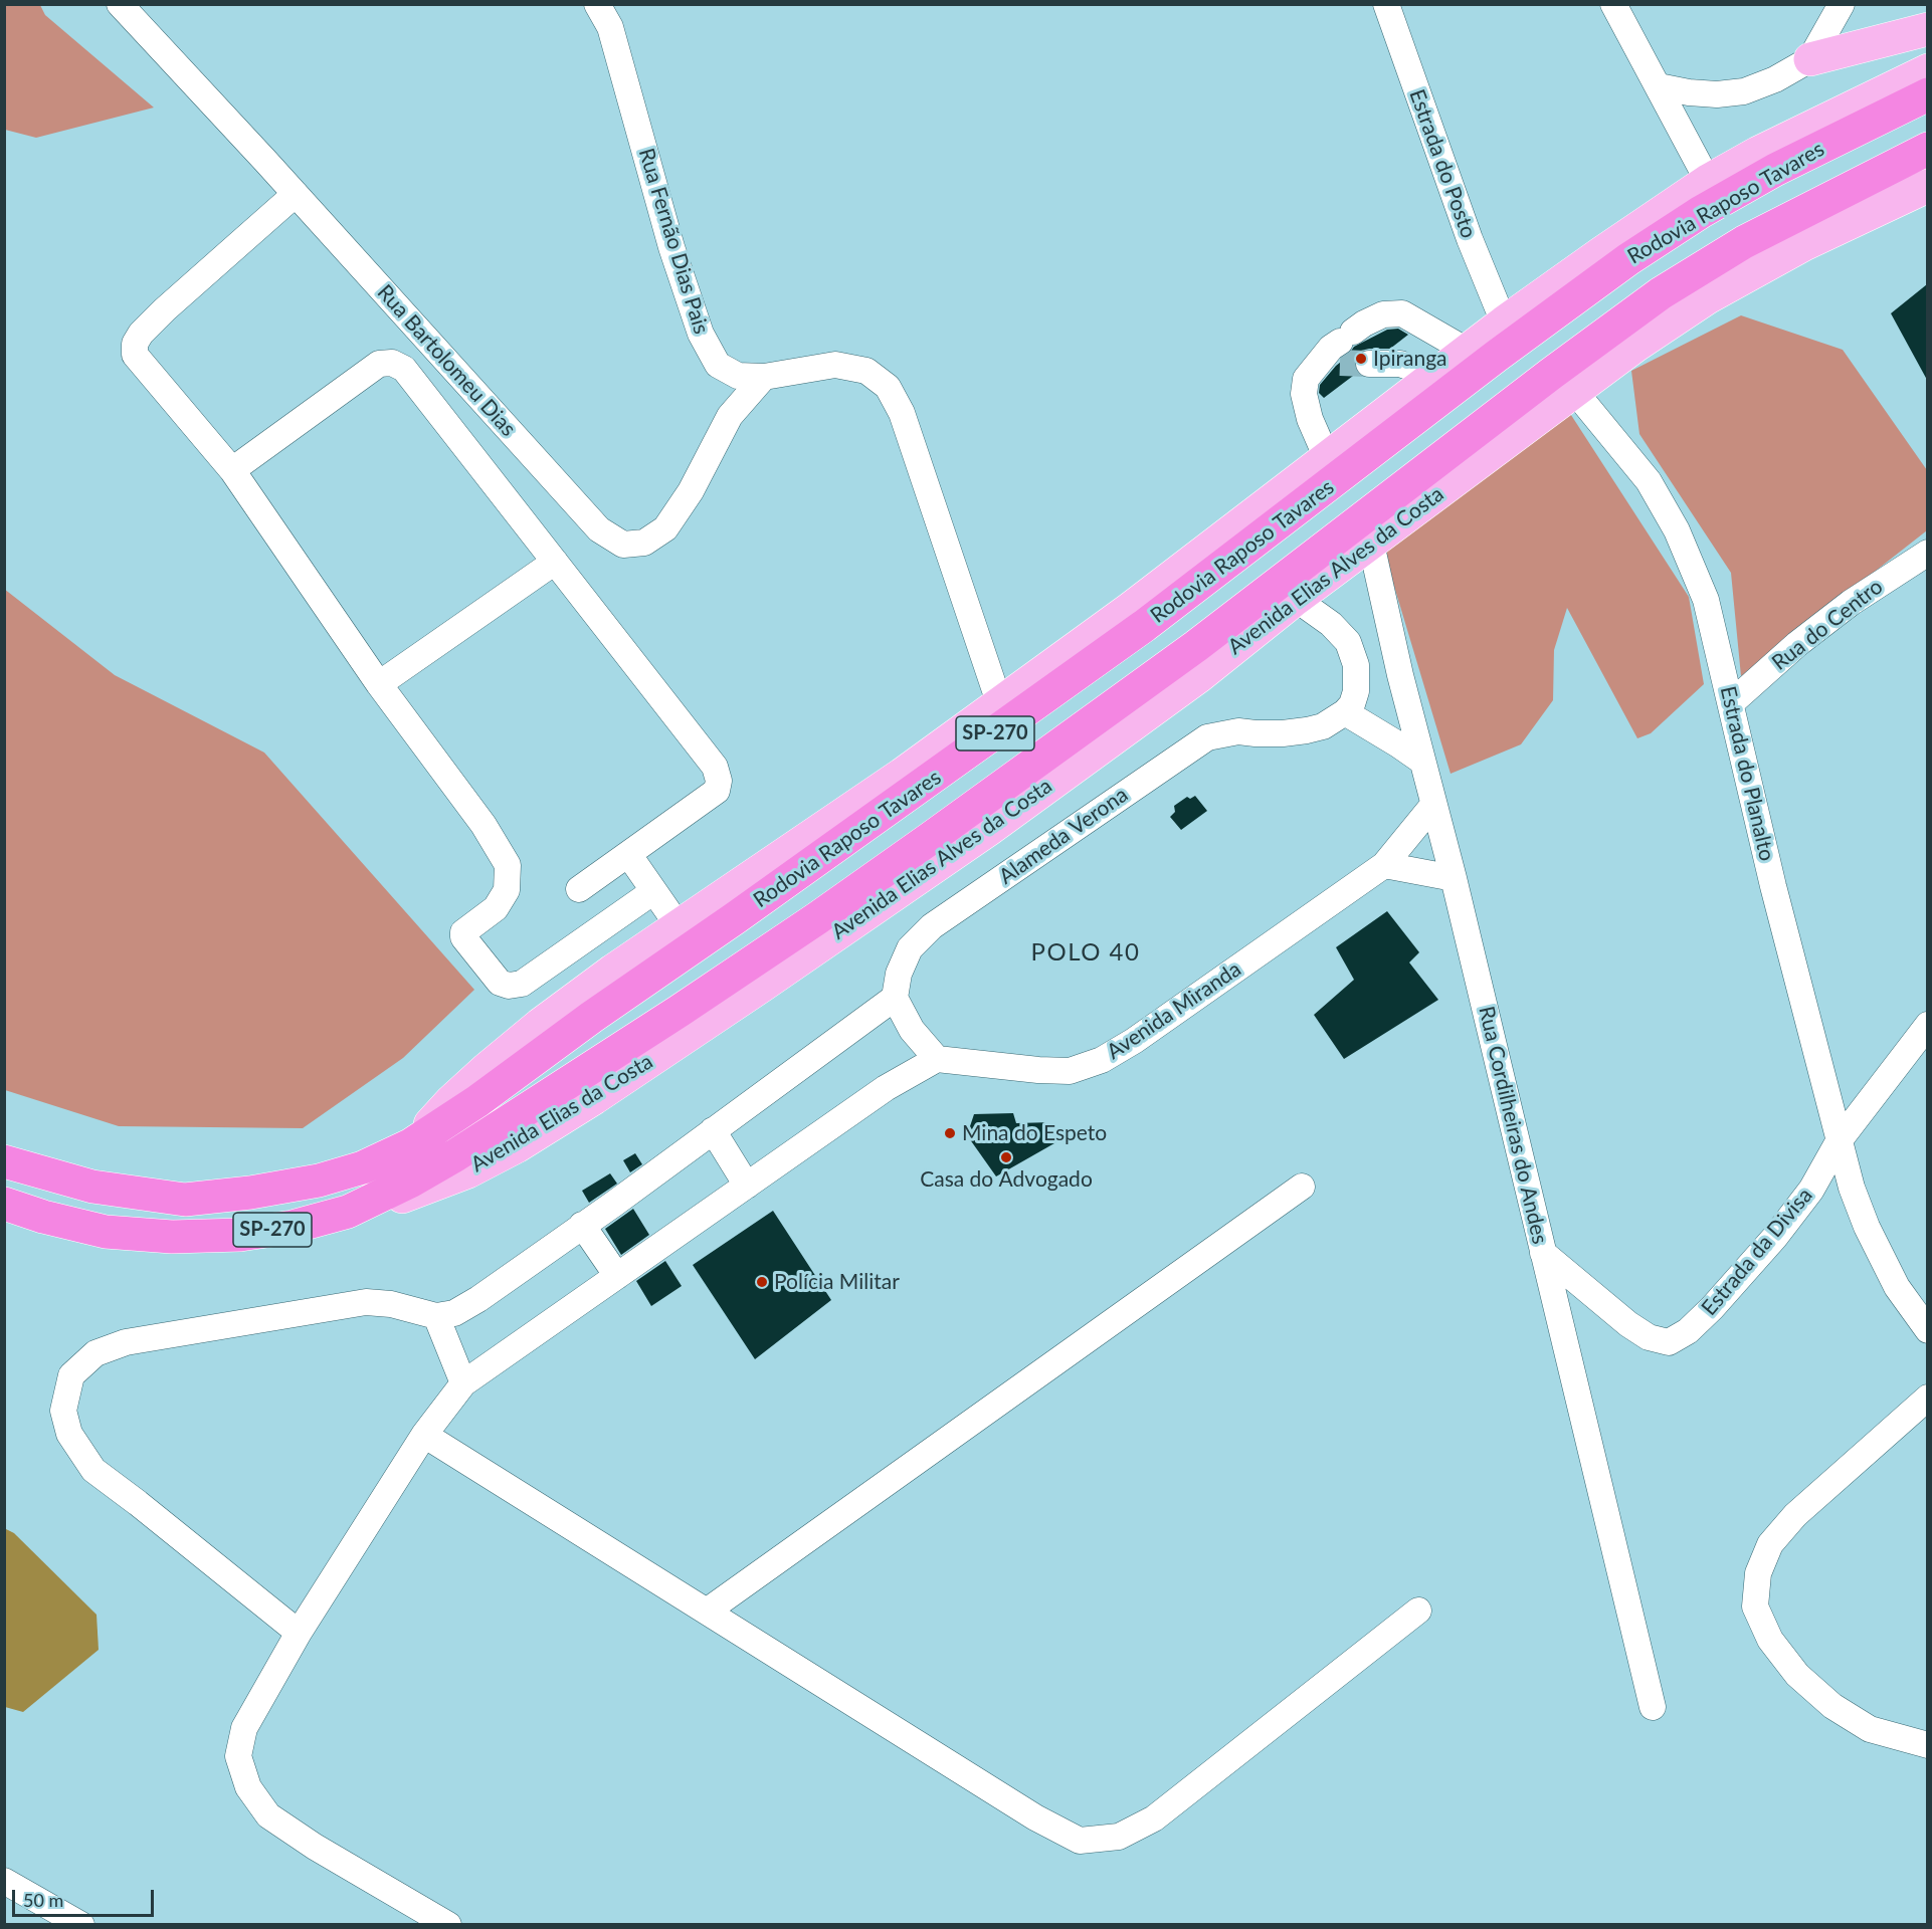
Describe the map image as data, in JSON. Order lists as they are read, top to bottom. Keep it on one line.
{"streets":{"highway":["Rodovia Raposo Tavares","SP-270"],"main road":["Avenida Elias Alves da Costa","Avenida Elias da Costa"],"street":["Estrada do Posto","Rua Fernão Dias Pais","Rua Bartolomeu Dias","Rua do Centro","Estrada do Planalto","Alameda Verona","Avenida Miranda","Rua Cordilheiras do Andes","Estrada da Divisa"]},"crossings":[["Rodovia Raposo Tavares","Avenida Elias da Costa"],["Rua Fernão Dias Pais","Rua Bartolomeu Dias"],["Avenida Elias Alves da Costa","Estrada do Planalto"],["Avenida Elias Alves da Costa","Avenida Elias da Costa"],["Avenida Elias Alves da Costa","Rua Cordilheiras do Andes"],["Rua do Centro","Estrada do Planalto"],["Estrada do Planalto","Estrada da Divisa"],["Avenida Miranda","Rua Cordilheiras do Andes"],["Rua Cordilheiras do Andes","Estrada da Divisa"]],"districts":["POLO 40"],"places":["Ipiranga","Mina do Espeto","Casa do Advogado","Polícia Militar"],"scale_bar":"50 m"}
